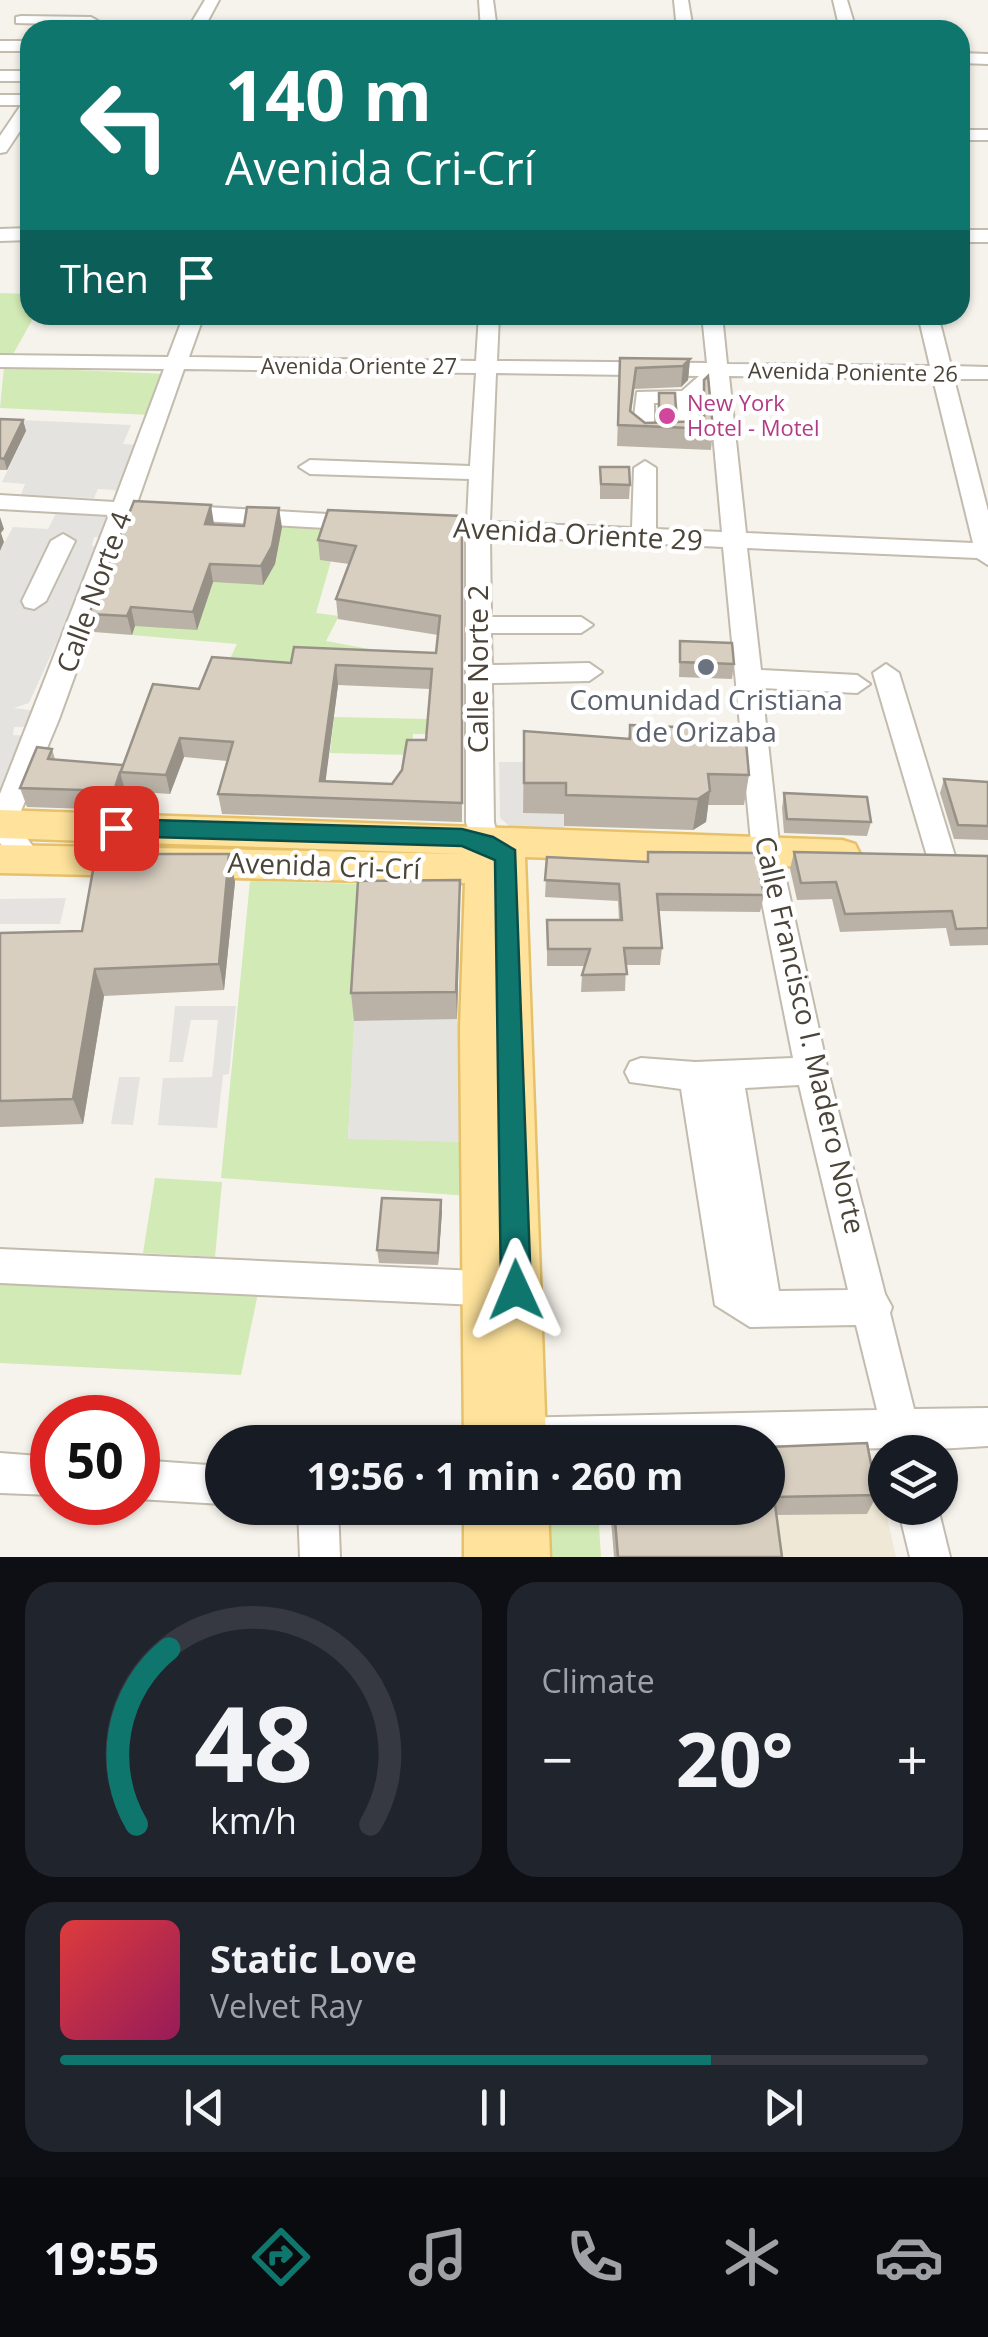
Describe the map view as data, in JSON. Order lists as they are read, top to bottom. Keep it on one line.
{"streets":{"main road":["Avenida Cri-Crí"],"street":["Avenida Oriente 27","Avenida Poniente 26","Avenida Oriente 29","Calle Norte 4","Calle Norte 2","Calle Francisco I. Madero Norte"]},"crossings":[["Avenida Oriente 27","Avenida Poniente 26"],["Avenida Oriente 27","Calle Norte 4"],["Avenida Oriente 27","Calle Norte 2"],["Avenida Oriente 27","Calle Francisco I. Madero Norte"],["Avenida Poniente 26","Calle Francisco I. Madero Norte"],["Avenida Oriente 29","Calle Norte 4"],["Avenida Oriente 29","Calle Norte 2"],["Avenida Oriente 29","Calle Francisco I. Madero Norte"],["Calle Norte 4","Avenida Cri-Crí"],["Calle Norte 2","Avenida Cri-Crí"],["Avenida Cri-Crí","Calle Francisco I. Madero Norte"]],"places":["New York Hotel - Motel","Comunidad Cristiana de Orizaba"],"page":{"turn":["140 m","Avenida Cri-Crí"],"then":"Then","limit":"50","trip":"19:56 · 1 min · 260 m","tile":"Climate","heat":["−","20°","+"],"song":["Static Love","Velvet Ray"],"tabs":"19:55","gauge":["48","km/h"]}}
